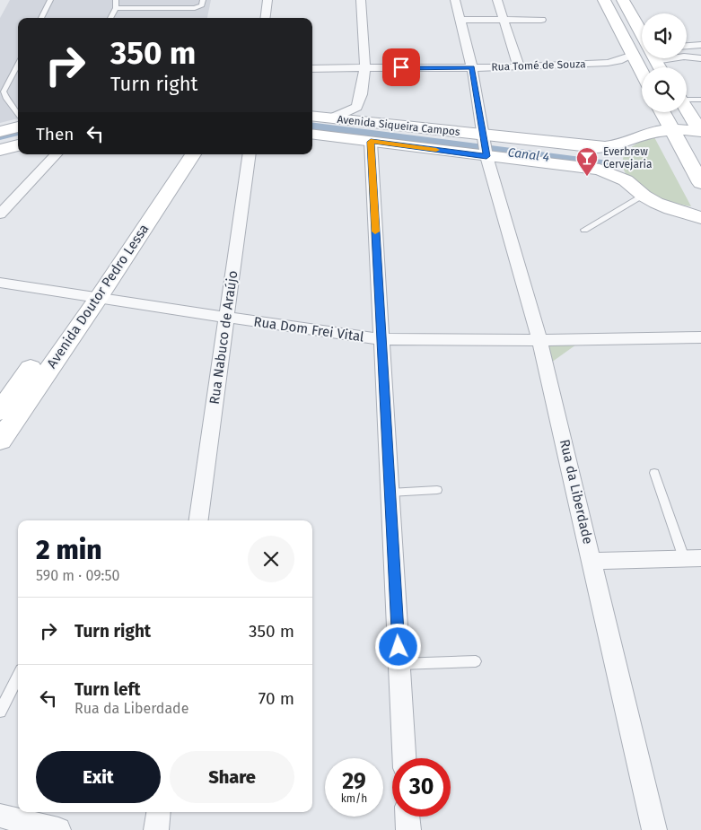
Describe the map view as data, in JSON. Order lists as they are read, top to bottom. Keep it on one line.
{"streets":{"main road":["Avenida Siqueira Campos","Avenida Doutor Pedro Lessa"],"street":["Rua Tomé de Souza","Rua Dom Frei Vital","Rua Nabuco de Araújo","Rua da Liberdade"]},"crossings":[["Rua Tomé de Souza","Rua da Liberdade"],["Avenida Siqueira Campos","Rua da Liberdade"],["Avenida Doutor Pedro Lessa","Rua Dom Frei Vital"],["Rua Dom Frei Vital","Rua Nabuco de Araújo"],["Rua Dom Frei Vital","Rua da Liberdade"]],"water":["Canal 4"],"places":{"bar":["Everbrew Cervejaria"]},"page":{"turn":["350 m","Turn right"],"then":"Then","heading":["2 min","590 m · 09:50"],"list":[{"name":"Turn right","value":"350 m"},{"name":"Turn left","note":"Rua da Liberdade","value":"70 m"}],"buttons":["Exit","Share"],"speed":"29 km/h","limit":"30"}}
